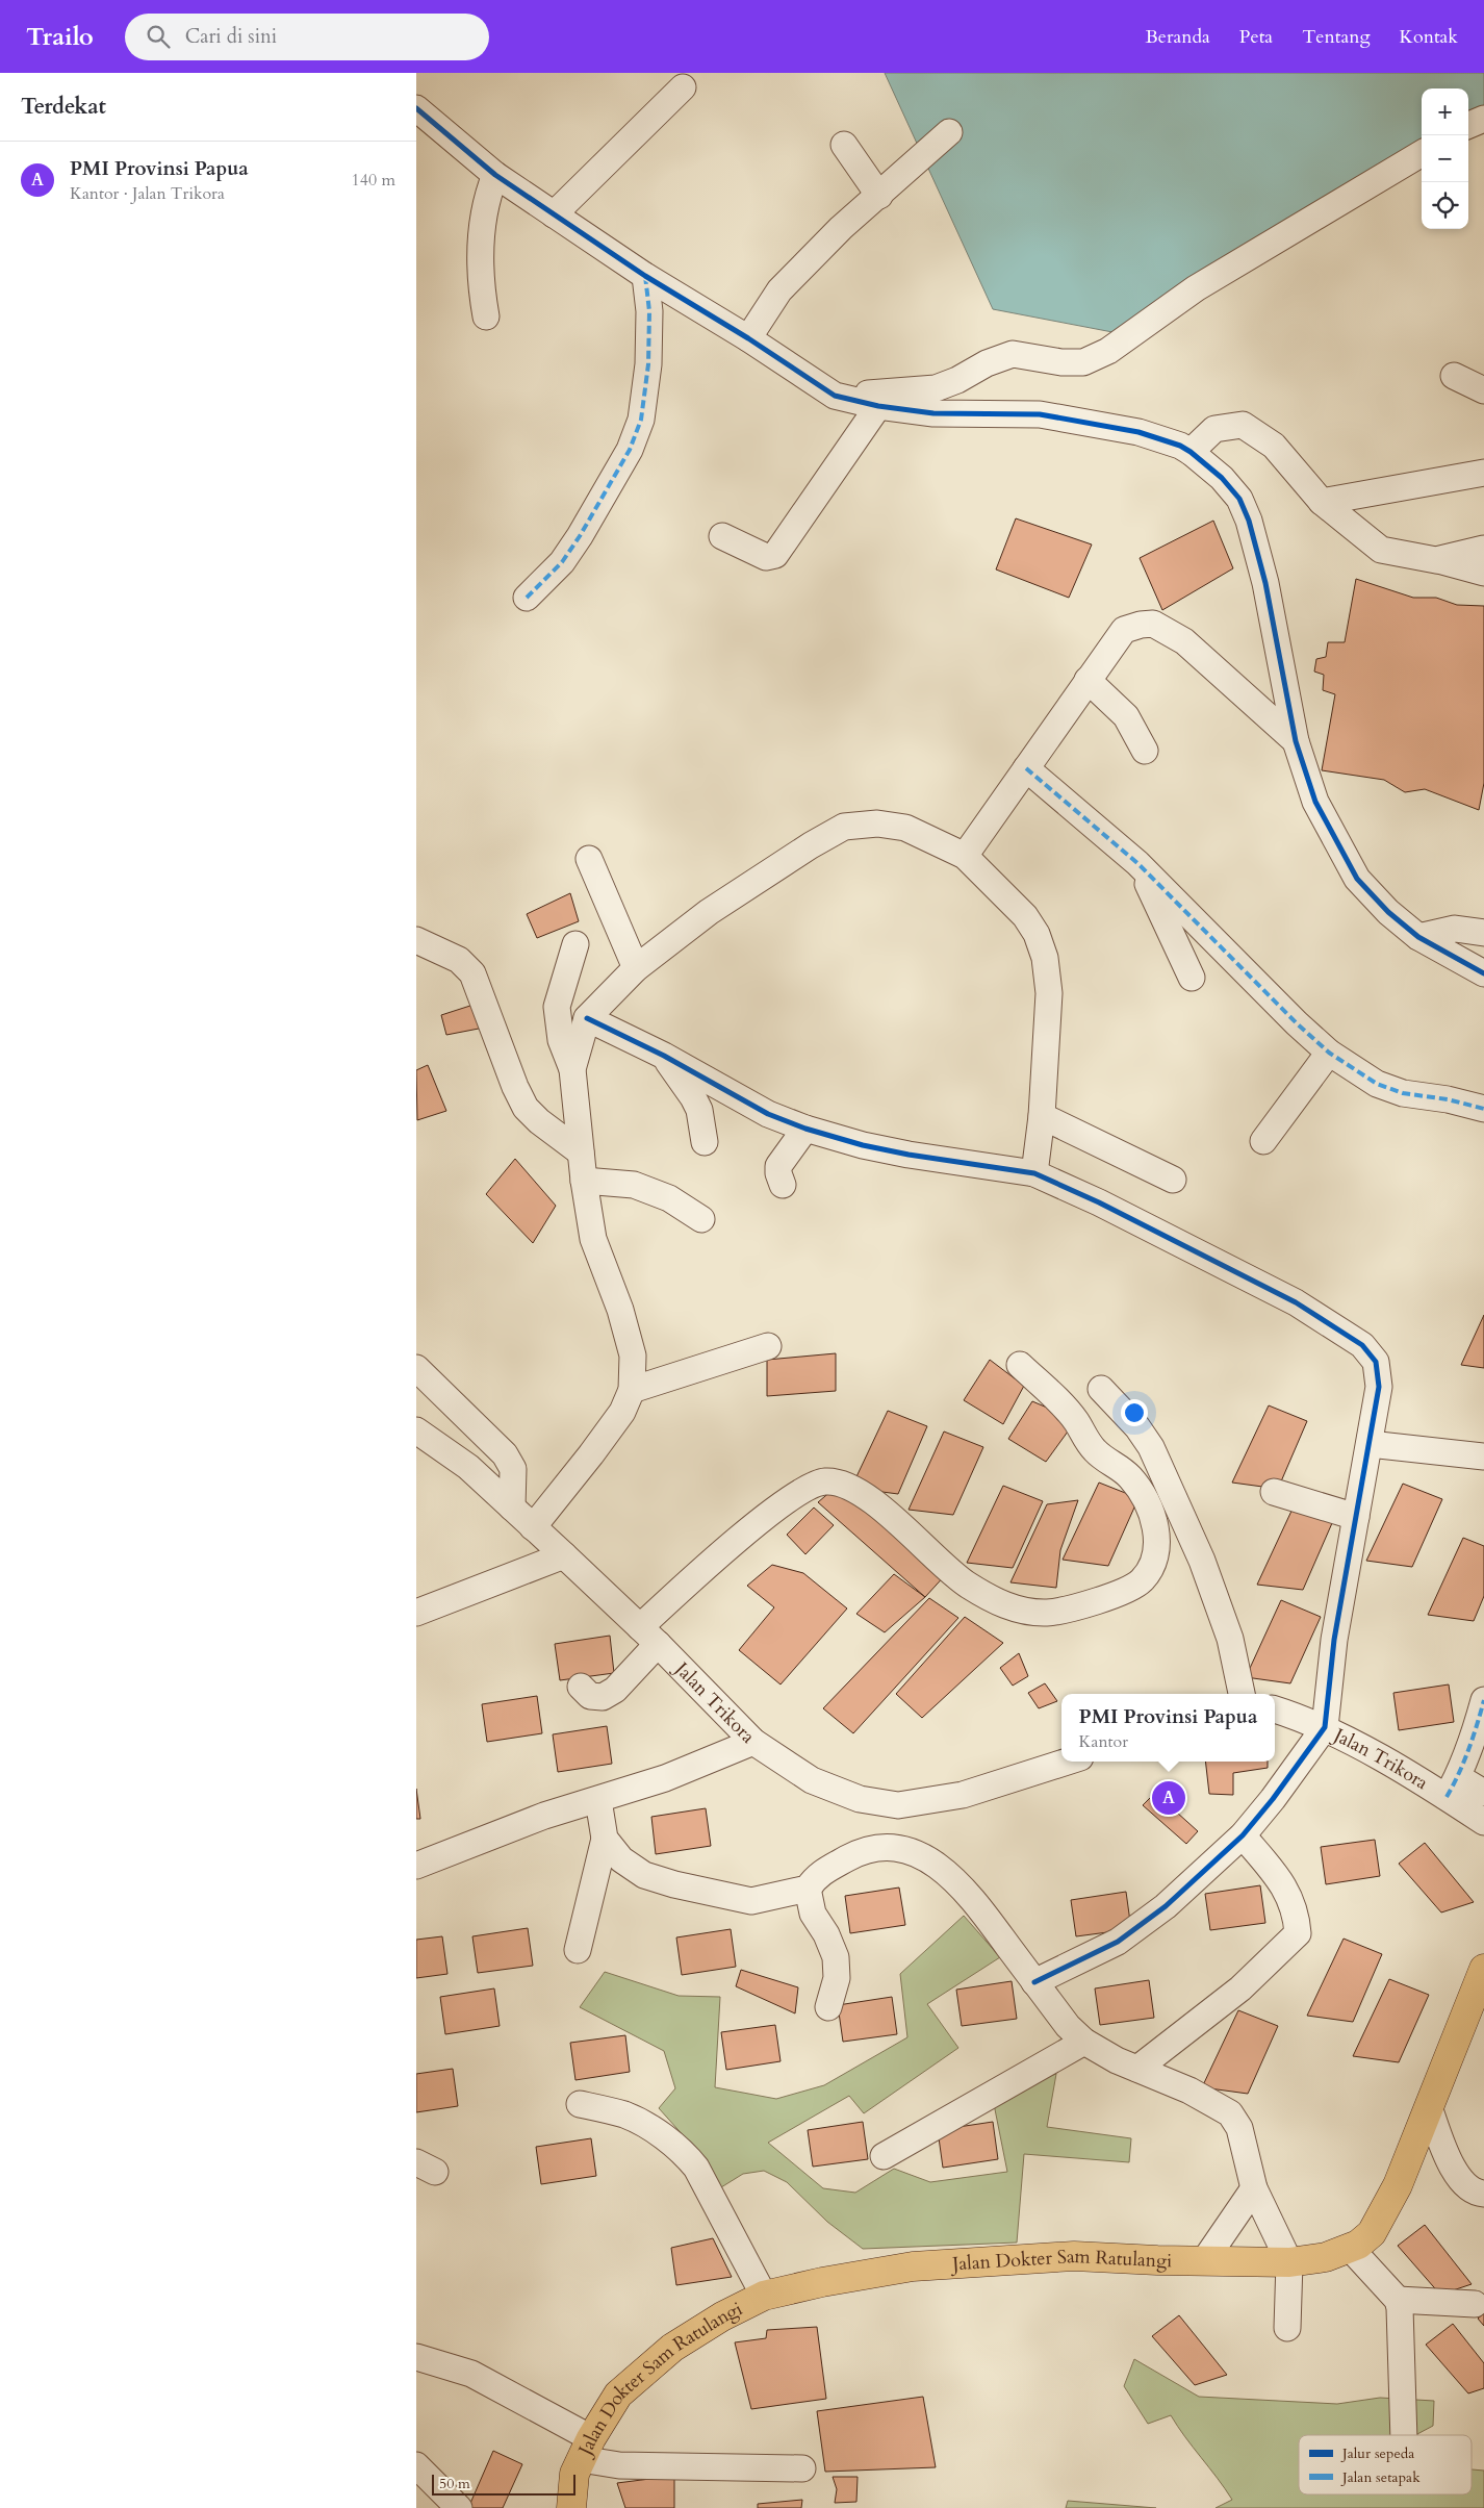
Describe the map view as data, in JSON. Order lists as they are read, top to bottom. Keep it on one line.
{"streets":{"main road":["Jalan Dokter Sam Ratulangi"],"street":["Jalan Trikora"]},"legend":["Jalur sepeda","Jalan setapak"],"scale_bar":"50 m","page":{"header":"Trailo","search":"Cari di sini","nav":["Beranda","Peta","Tentang","Kontak"],"heading":"Terdekat","map_buttons":["+","−"],"list":[{"mark":"A","name":"PMI Provinsi Papua","note":"Kantor · Jalan Trikora","value":"140 m"}],"popup":["PMI Provinsi Papua","Kantor"],"pins":"A","scale":"50 m"}}
